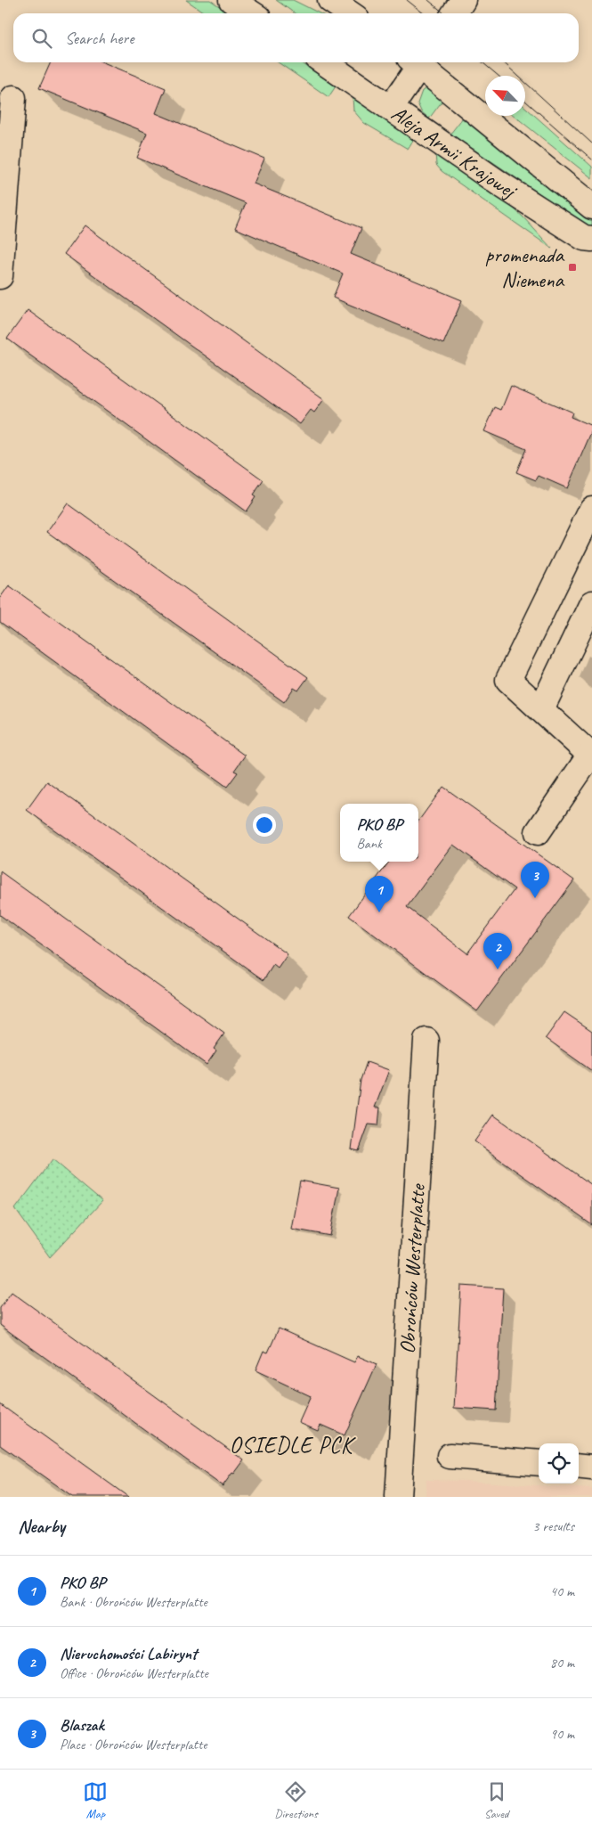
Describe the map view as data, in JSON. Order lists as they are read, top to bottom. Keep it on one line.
{"streets":{"street":["Aleja Armii Krajowej","Obrońców Westerplatte"]},"districts":["OSIEDLE PCK"],"places":{"transit":["promenada Niemena"]},"north":"top left","page":{"search":"Search here","popup":["PKO BP","Bank"],"pins":["3","1","2"],"heading":["Nearby","3 results"],"list":[{"mark":"1","name":"PKO BP","note":"Bank · Obrońców Westerplatte","value":"40 m"},{"mark":"2","name":"Nieruchomości Labirynt","note":"Office · Obrońców Westerplatte","value":"80 m"},{"mark":"3","name":"Blaszak","note":"Place · Obrońców Westerplatte","value":"90 m"}],"nav":["Map","Directions","Saved"]}}
